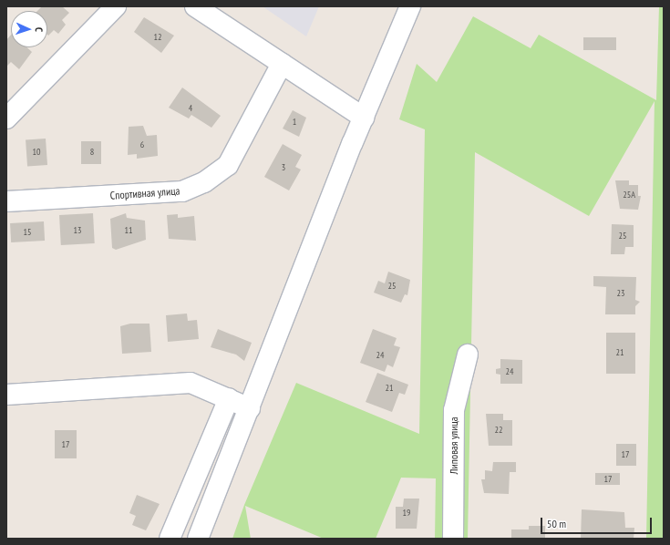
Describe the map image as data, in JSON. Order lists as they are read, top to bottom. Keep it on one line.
{"streets":{"street":["Спортивная улица","Липовая улица"]},"house_numbers":["12","4","1","6","10","8","3","25А","13","11","15","25","25","23","21","24","24","21","22","17","17","17","19"],"scale_bar":"50 m","north":"right"}
